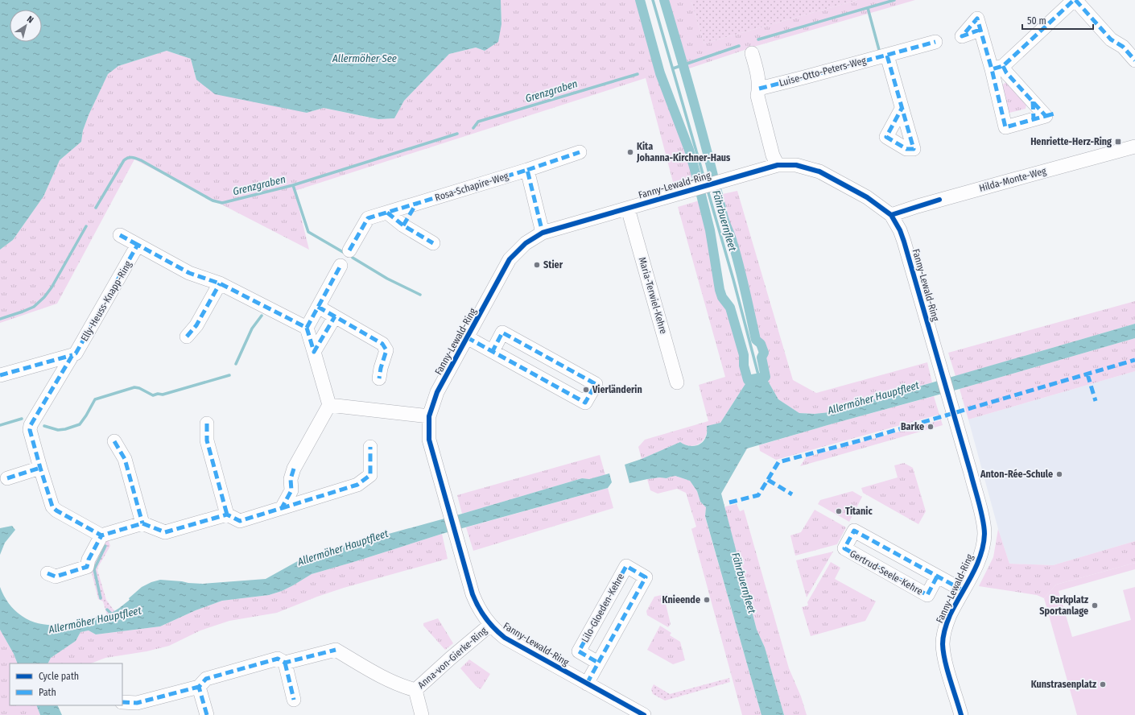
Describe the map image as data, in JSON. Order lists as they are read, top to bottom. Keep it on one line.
{"streets":{"street":["Luise-Otto-Peters-Weg","Hilda-Monte-Weg","Fanny-Lewald-Ring","Rosa-Schapire-Weg","Maria-Terwiel-Kehre","Elly-Heuss-Knapp-Ring","Gertrud-Seele-Kehre","Lilo-Gloeden-Kehre","Anna-von-Gierke-Ring"]},"crossings":[["Hilda-Monte-Weg","Fanny-Lewald-Ring"],["Fanny-Lewald-Ring","Maria-Terwiel-Kehre"],["Fanny-Lewald-Ring","Gertrud-Seele-Kehre"],["Fanny-Lewald-Ring","Lilo-Gloeden-Kehre"],["Fanny-Lewald-Ring","Anna-von-Gierke-Ring"]],"water":["Allermöher See","Grenzgraben","Fährbuernfleet","Allermöher Hauptfleet"],"places":{"transit":["Henriette-Herz-Ring"],"other":["Kita Johanna-Kirchner-Haus","Stier","Vierländerin","Barke","Anton-Rée-Schule","Titanic","Knieende","Parkplatz Sportanlage","Kunstrasenplatz"]},"legend":["Cycle path","Path"],"scale_bar":"50 m","north":"top right"}
